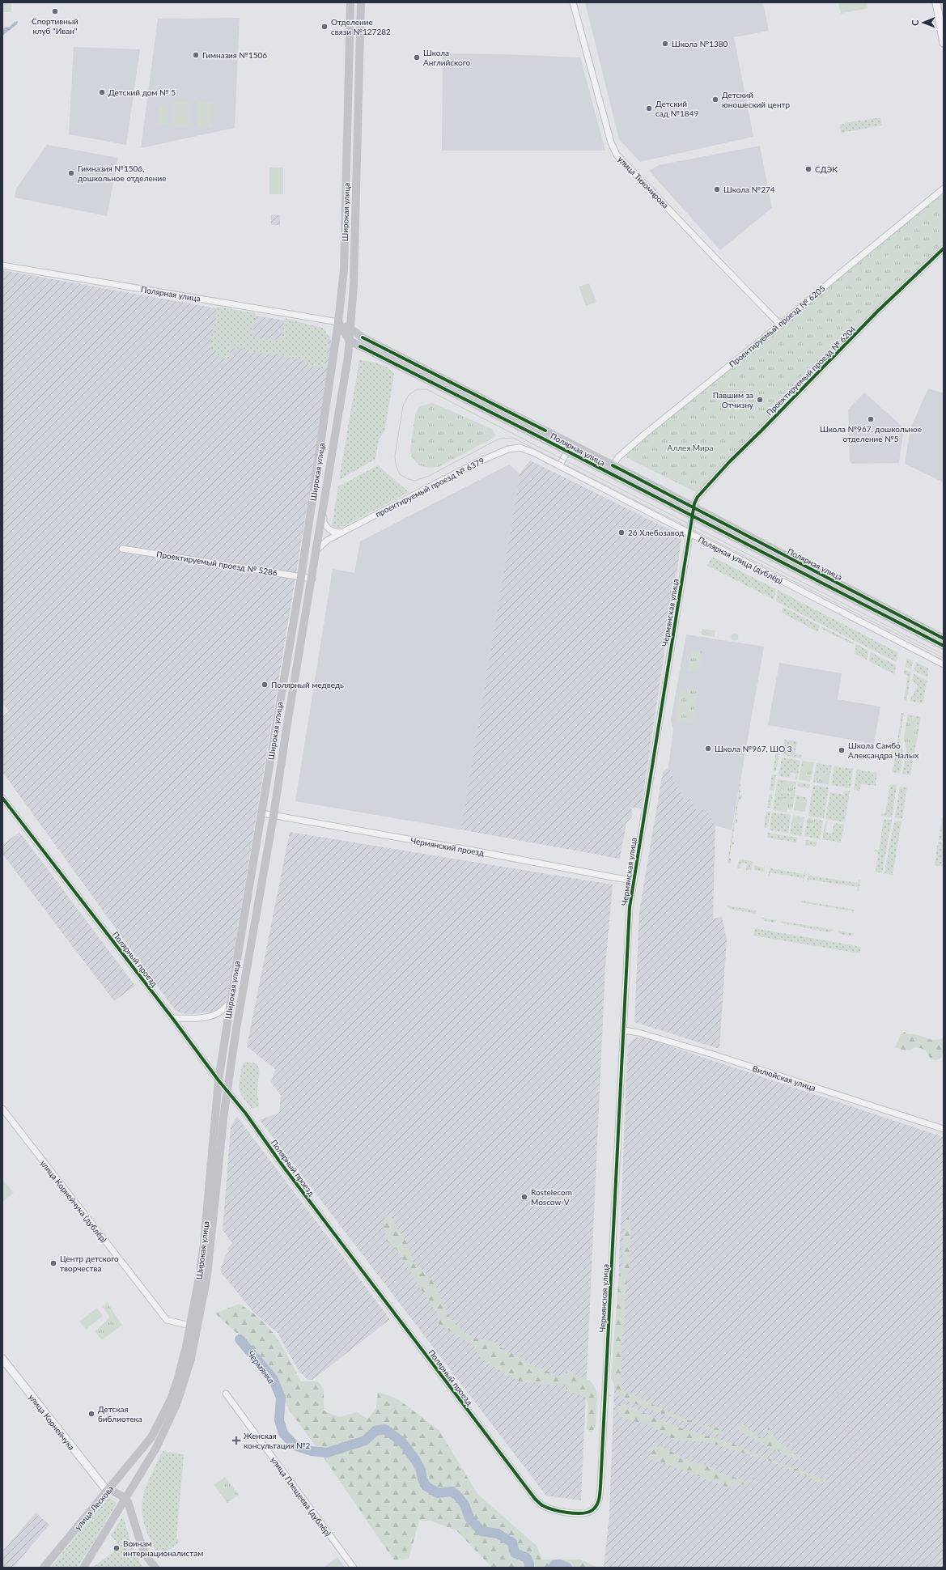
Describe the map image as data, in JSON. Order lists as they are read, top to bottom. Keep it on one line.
{"streets":{"main road":["Широкая улица","Полярная улица","улица Лескова"],"street":["улица Тихомирова","Проектируемый проезд № 6205","Проектируемый проезд № 6204","проектируемый проезд № 6379","Полярная улица (дублёр)","Проектируемый проезд № 5286","Чермянская улица","Чермянский проезд","Полярный проезд","Вилюйская улица","улица Корнейчука (дублёр)","улица Корнейчука","улица Плещеева (дублёр)"]},"crossings":[["улица Тихомирова","Проектируемый проезд № 6205"],["Широкая улица","Полярная улица"],["Широкая улица","проектируемый проезд № 6379"],["Широкая улица","Проектируемый проезд № 5286"],["Широкая улица","Чермянский проезд"],["Широкая улица","Полярный проезд"],["Широкая улица","улица Корнейчука (дублёр)"],["Широкая улица","улица Лескова"],["Полярная улица","Проектируемый проезд № 6205"],["Полярная улица","Проектируемый проезд № 6204"],["Полярная улица","Чермянская улица"],["Проектируемый проезд № 6204","Чермянская улица"],["проектируемый проезд № 6379","Полярная улица (дублёр)"],["Полярная улица (дублёр)","Чермянская улица"],["Чермянская улица","Чермянский проезд"],["Чермянская улица","Полярный проезд"],["Чермянская улица","Вилюйская улица"],["улица Корнейчука","улица Лескова"]],"water":["Чермянка"],"parks":["Аллея Мира"],"places":{"other":["Спортивный клуб \"Иван\"","Отделение связи №127282","Школа №1380","Гимназия №1506","Школа Английского","Детский дом № 5","Детский юношеский центр","Детский сад №1849","СДЭК","Гимназия №1506, дошкольное отделение","Школа №274","Павшим за Отчизну","Школа №967, дошкольное отделение №5","26 Хлебозавод","Полярный медведь","Школа №967, ШО 3","Школа Самбо Александра Чалых","Rostelecom Moscow-V","Центр детского творчества","Детская библиотека","Воинам интернационалистам"],"health":["Женская консультация №2"]},"north":"left"}
